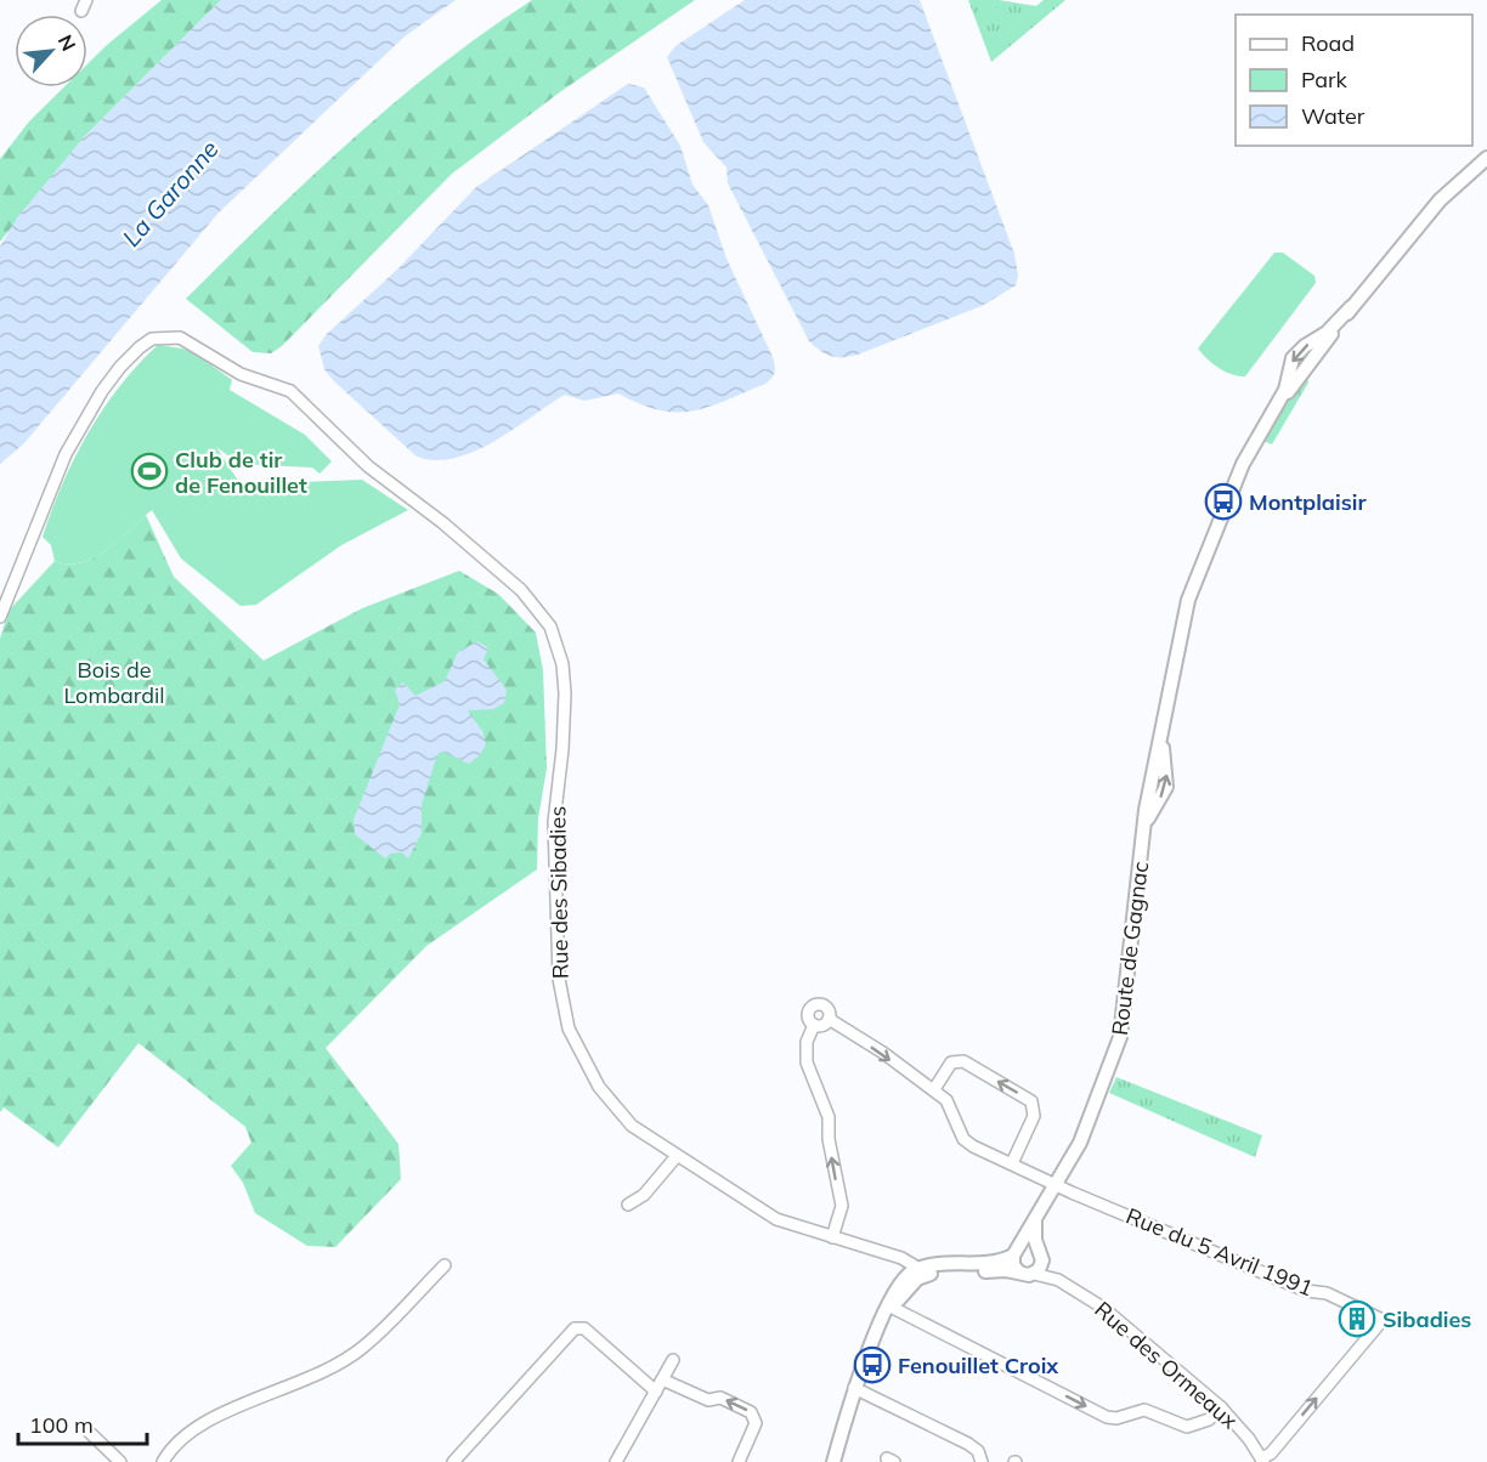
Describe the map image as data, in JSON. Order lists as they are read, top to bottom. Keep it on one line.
{"streets":{"main road":["Route de Gagnac"],"street":["Rue des Sibadies","Rue du 5 Avril 1991","Rue des Ormeaux"]},"crossings":[["Route de Gagnac","Rue du 5 Avril 1991"],["Route de Gagnac","Rue des Ormeaux"],["Rue du 5 Avril 1991","Rue des Ormeaux"]],"water":["La Garonne"],"parks":["Bois de Lombardil"],"places":{"sports":["Club de tir de Fenouillet"],"bus stop":["Montplaisir","Fenouillet Croix"],"building":["Sibadies"]},"legend":["Road","Park","Water"],"scale_bar":"100 m","north":"top right"}
